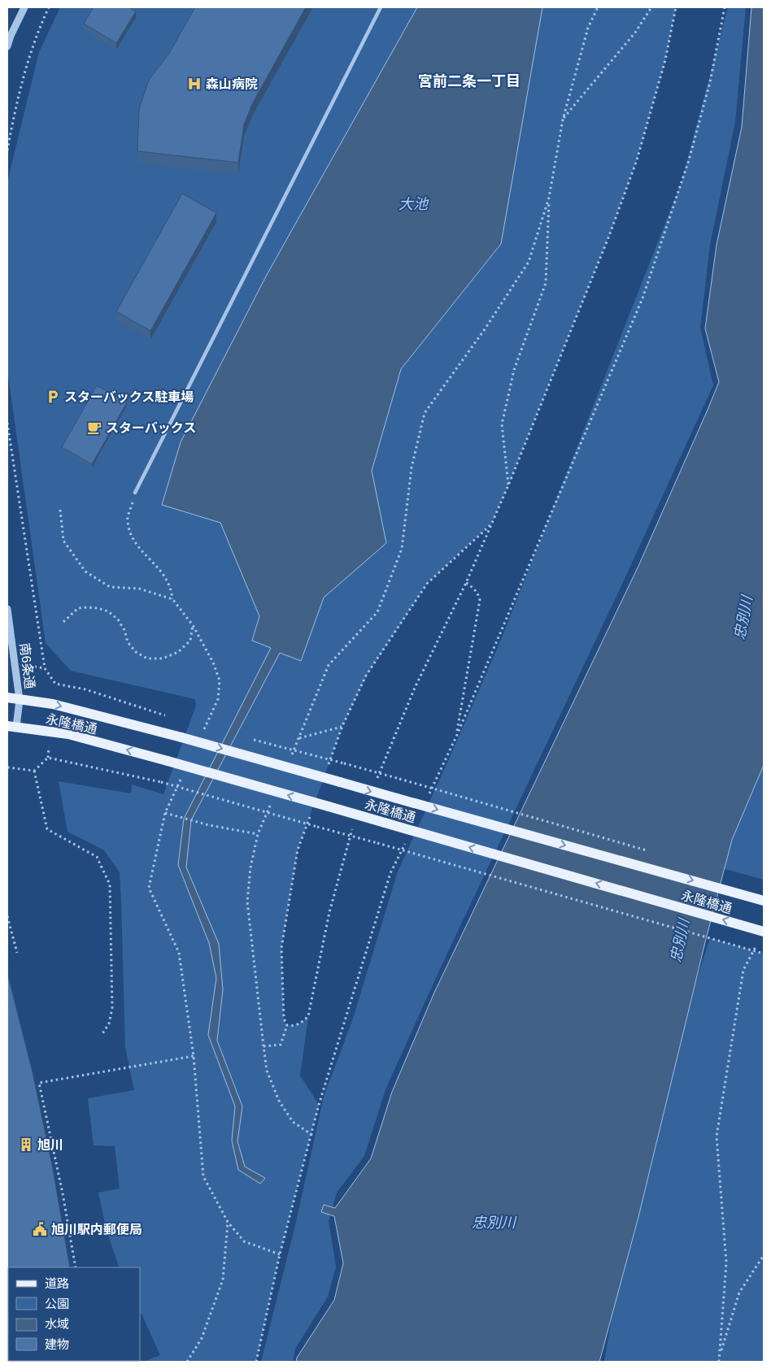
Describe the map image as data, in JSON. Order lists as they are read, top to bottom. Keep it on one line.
{"streets":{"main road":["永隆橋通"],"street":["南6条通"]},"crossings":[["南6条通","永隆橋通"]],"districts":["宮前二条一丁目"],"water":["大池","忠別川"],"places":{"hospital":["森山病院"],"parking":["スターバックス駐車場"],"cafe":["スターバックス"],"building":["旭川"],"public building":["旭川駅内郵便局"]},"legend":["道路","公園","水域","建物"]}
